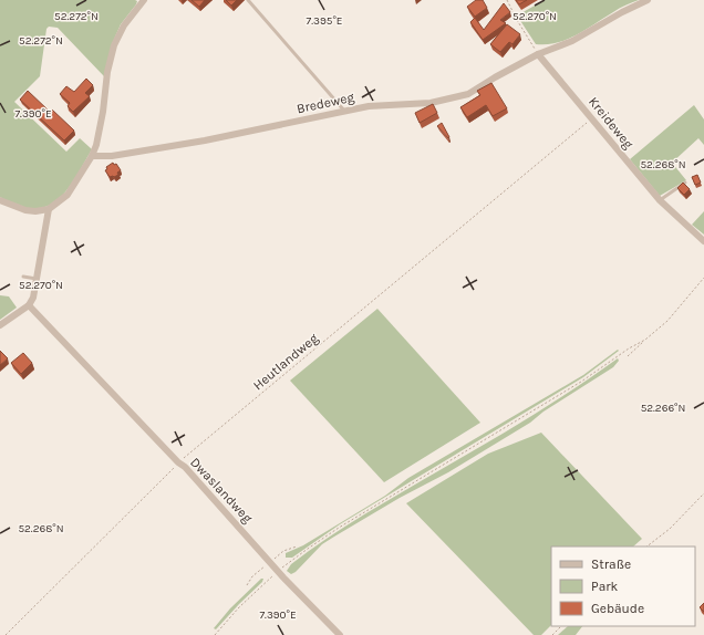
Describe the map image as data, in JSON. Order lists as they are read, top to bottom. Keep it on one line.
{"streets":{"street":["Bredeweg","Kreideweg","Dwaslandweg"],"path":["Heutlandweg"]},"crossings":[["Bredeweg","Kreideweg"],["Kreideweg","Heutlandweg"],["Heutlandweg","Dwaslandweg"]],"legend":["Straße","Park","Gebäude"],"coordinates":["52.272°N","52.270°N","7.395°E","7.390°E","52.268°N","52.266°N"]}
